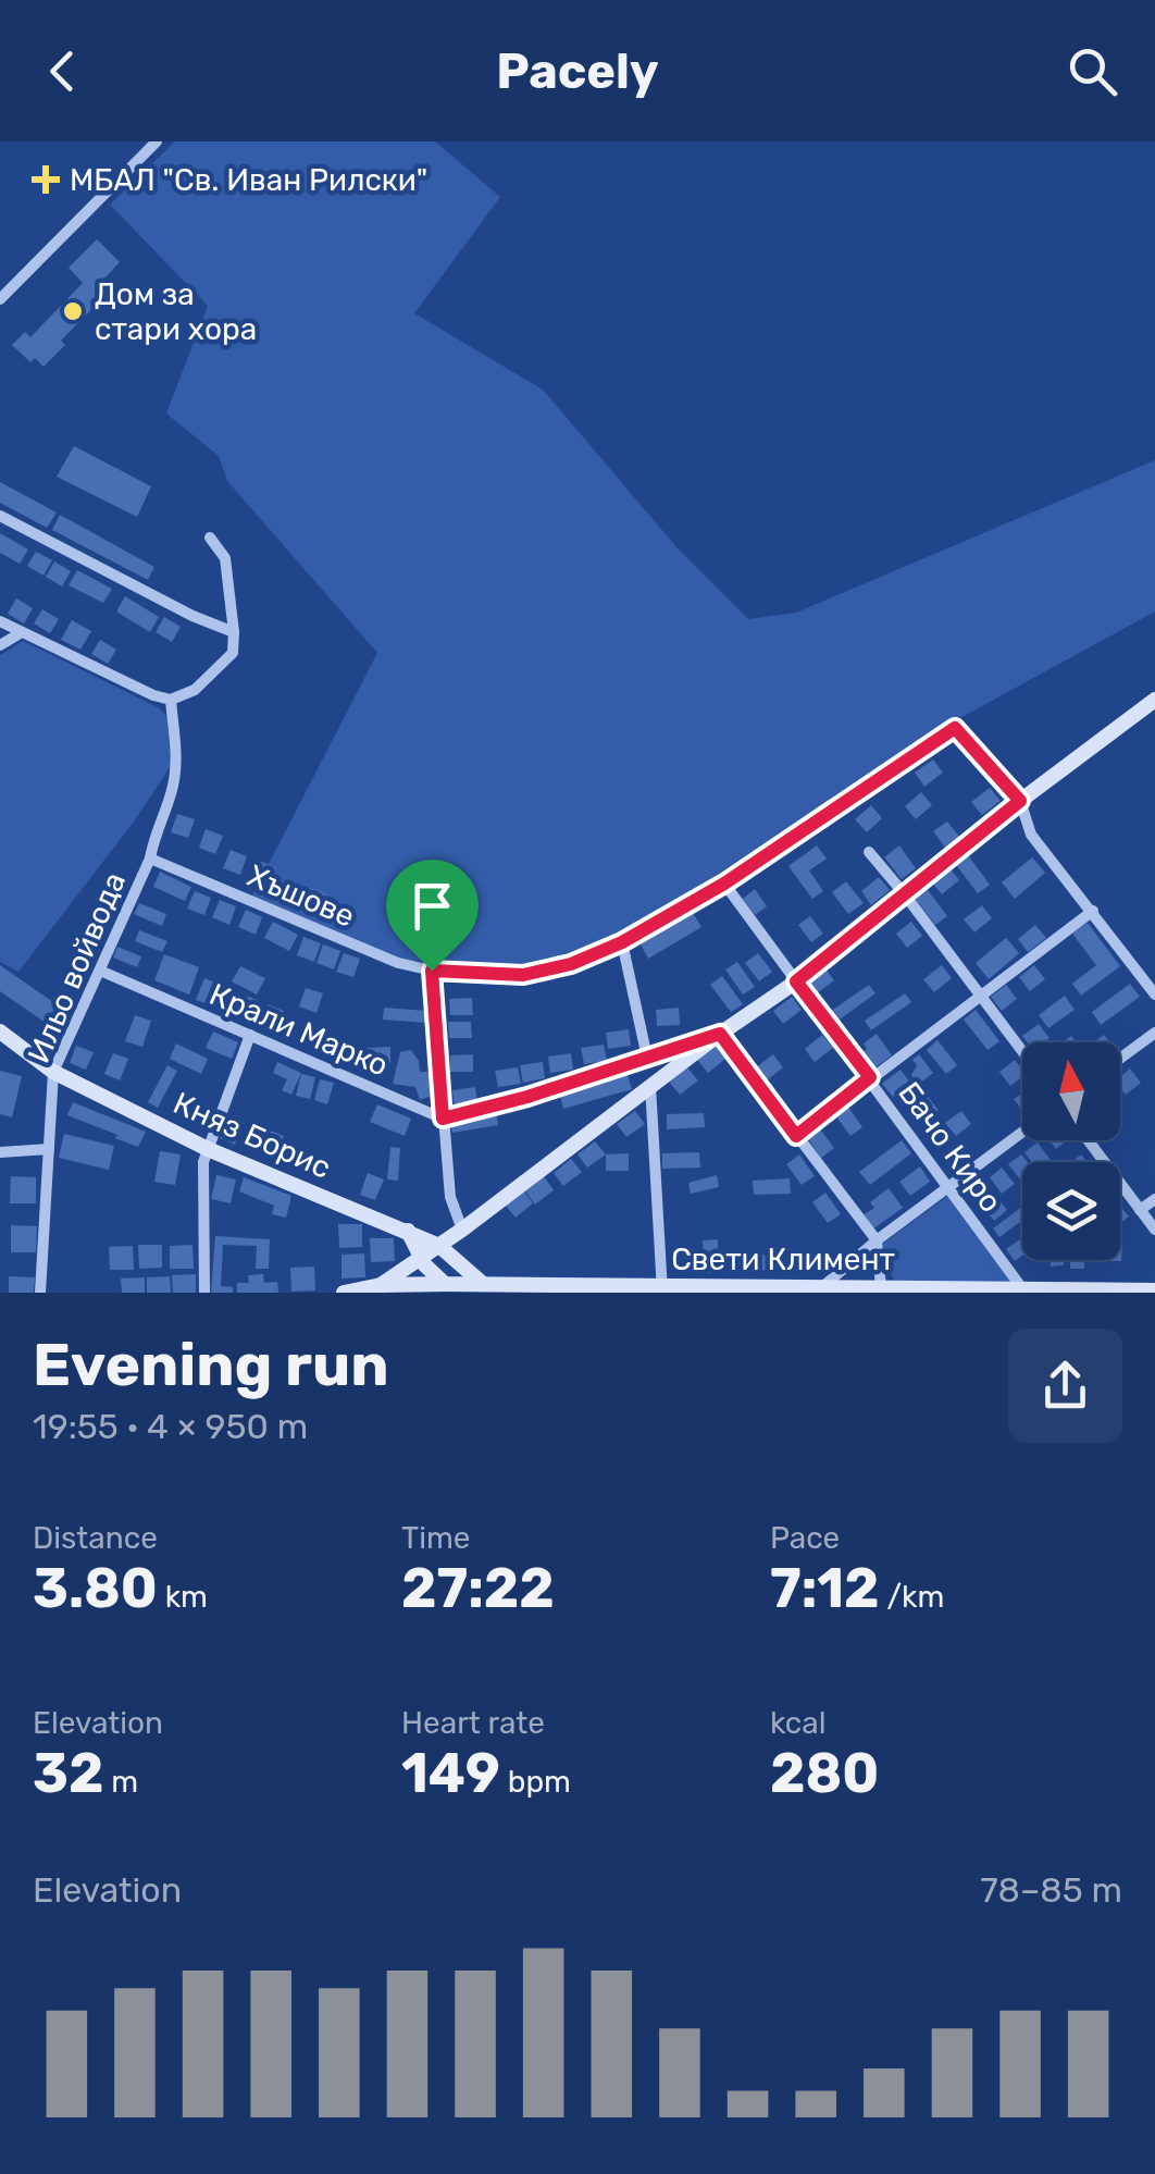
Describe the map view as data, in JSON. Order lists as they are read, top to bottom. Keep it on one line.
{"streets":{"street":["Хъшове","Ильо войвода","Крали Марко","Княз Борис","Бачо Киро","Свети Климент"]},"crossings":[["Хъшове","Ильо войвода"],["Хъшове","Бачо Киро"],["Ильо войвода","Крали Марко"],["Ильо войвода","Княз Борис"],["Княз Борис","Свети Климент"],["Бачо Киро","Свети Климент"]],"places":{"health":["МБАЛ \"Св. Иван Рилски\""],"other":["Дом за стари хора"]},"north":"top","page":{"header":"Pacely","heading":["Evening run","19:55 · 4 × 950 m"],"stats":[["Distance","3.80 km"],["Time","27:22"],["Pace","7:12 /km"],["Elevation","32 m"],["Heart rate","149 bpm"],["kcal","280"]],"chart":["Elevation","78–85 m"]}}
